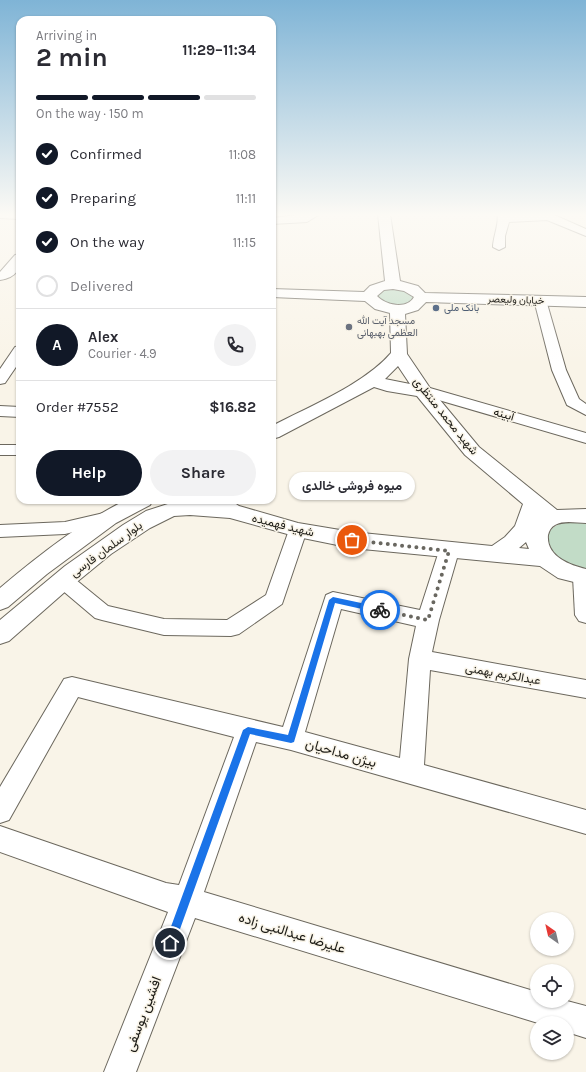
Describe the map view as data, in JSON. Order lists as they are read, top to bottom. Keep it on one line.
{"streets":{"main road":["خیابان ولیعصر","شهید محمد منتظری","شهید فهمیده","بلوار سلمان فارسی"],"street":["آبینه","عبدالکریم بهمنی","بیژن مداحیان","علیرضا عبدالنبی زاده","افشین یوسفی"]},"crossings":[["آبینه","شهید محمد منتظری"],["شهید فهمیده","بلوار سلمان فارسی"],["بیژن مداحیان","افشین یوسفی"],["علیرضا عبدالنبی زاده","افشین یوسفی"]],"places":["بانک ملی","مسجد آیت الله العظمی بهبهانی","میوه فروشی خالدی"],"north":"top left","page":{"heading":["2 min","Arriving in","11:29–11:34"],"panel":["Alex","Courier · 4.9","Order #7552","$16.82"],"bar":"On the way · 150 m","list":[["Confirmed","11:08"],["Preparing","11:11"],["On the way","11:15"],"Delivered"],"round":"A","buttons":["Help","Share"],"bubble":"میوه فروشی خالدی"}}
